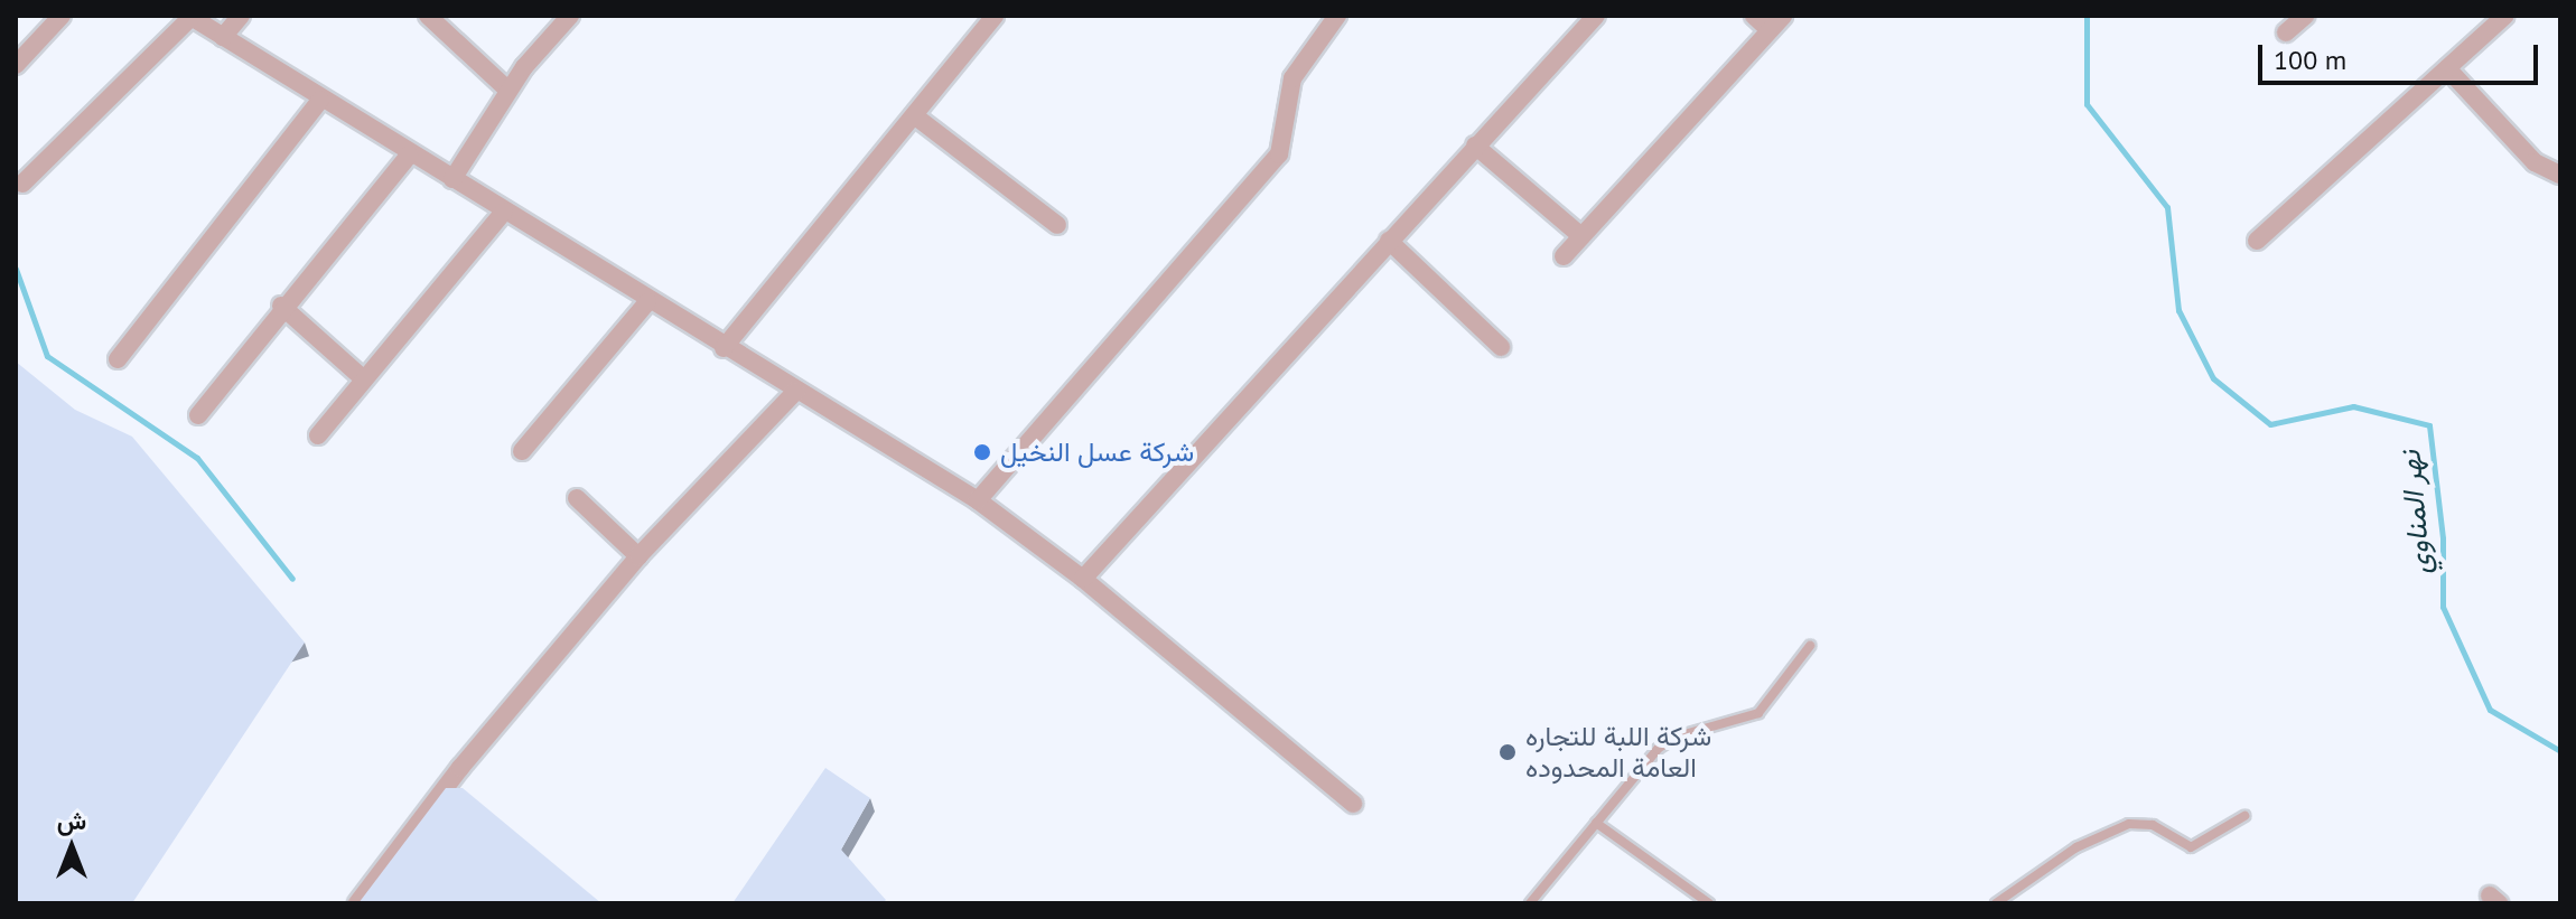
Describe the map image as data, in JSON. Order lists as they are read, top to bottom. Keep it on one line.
{"water":["نهر المناوي"],"places":["شركة عسل النخيل","شركة اللبة للتجاره العامة المحدوده"],"scale_bar":"100 m","north":"top"}
